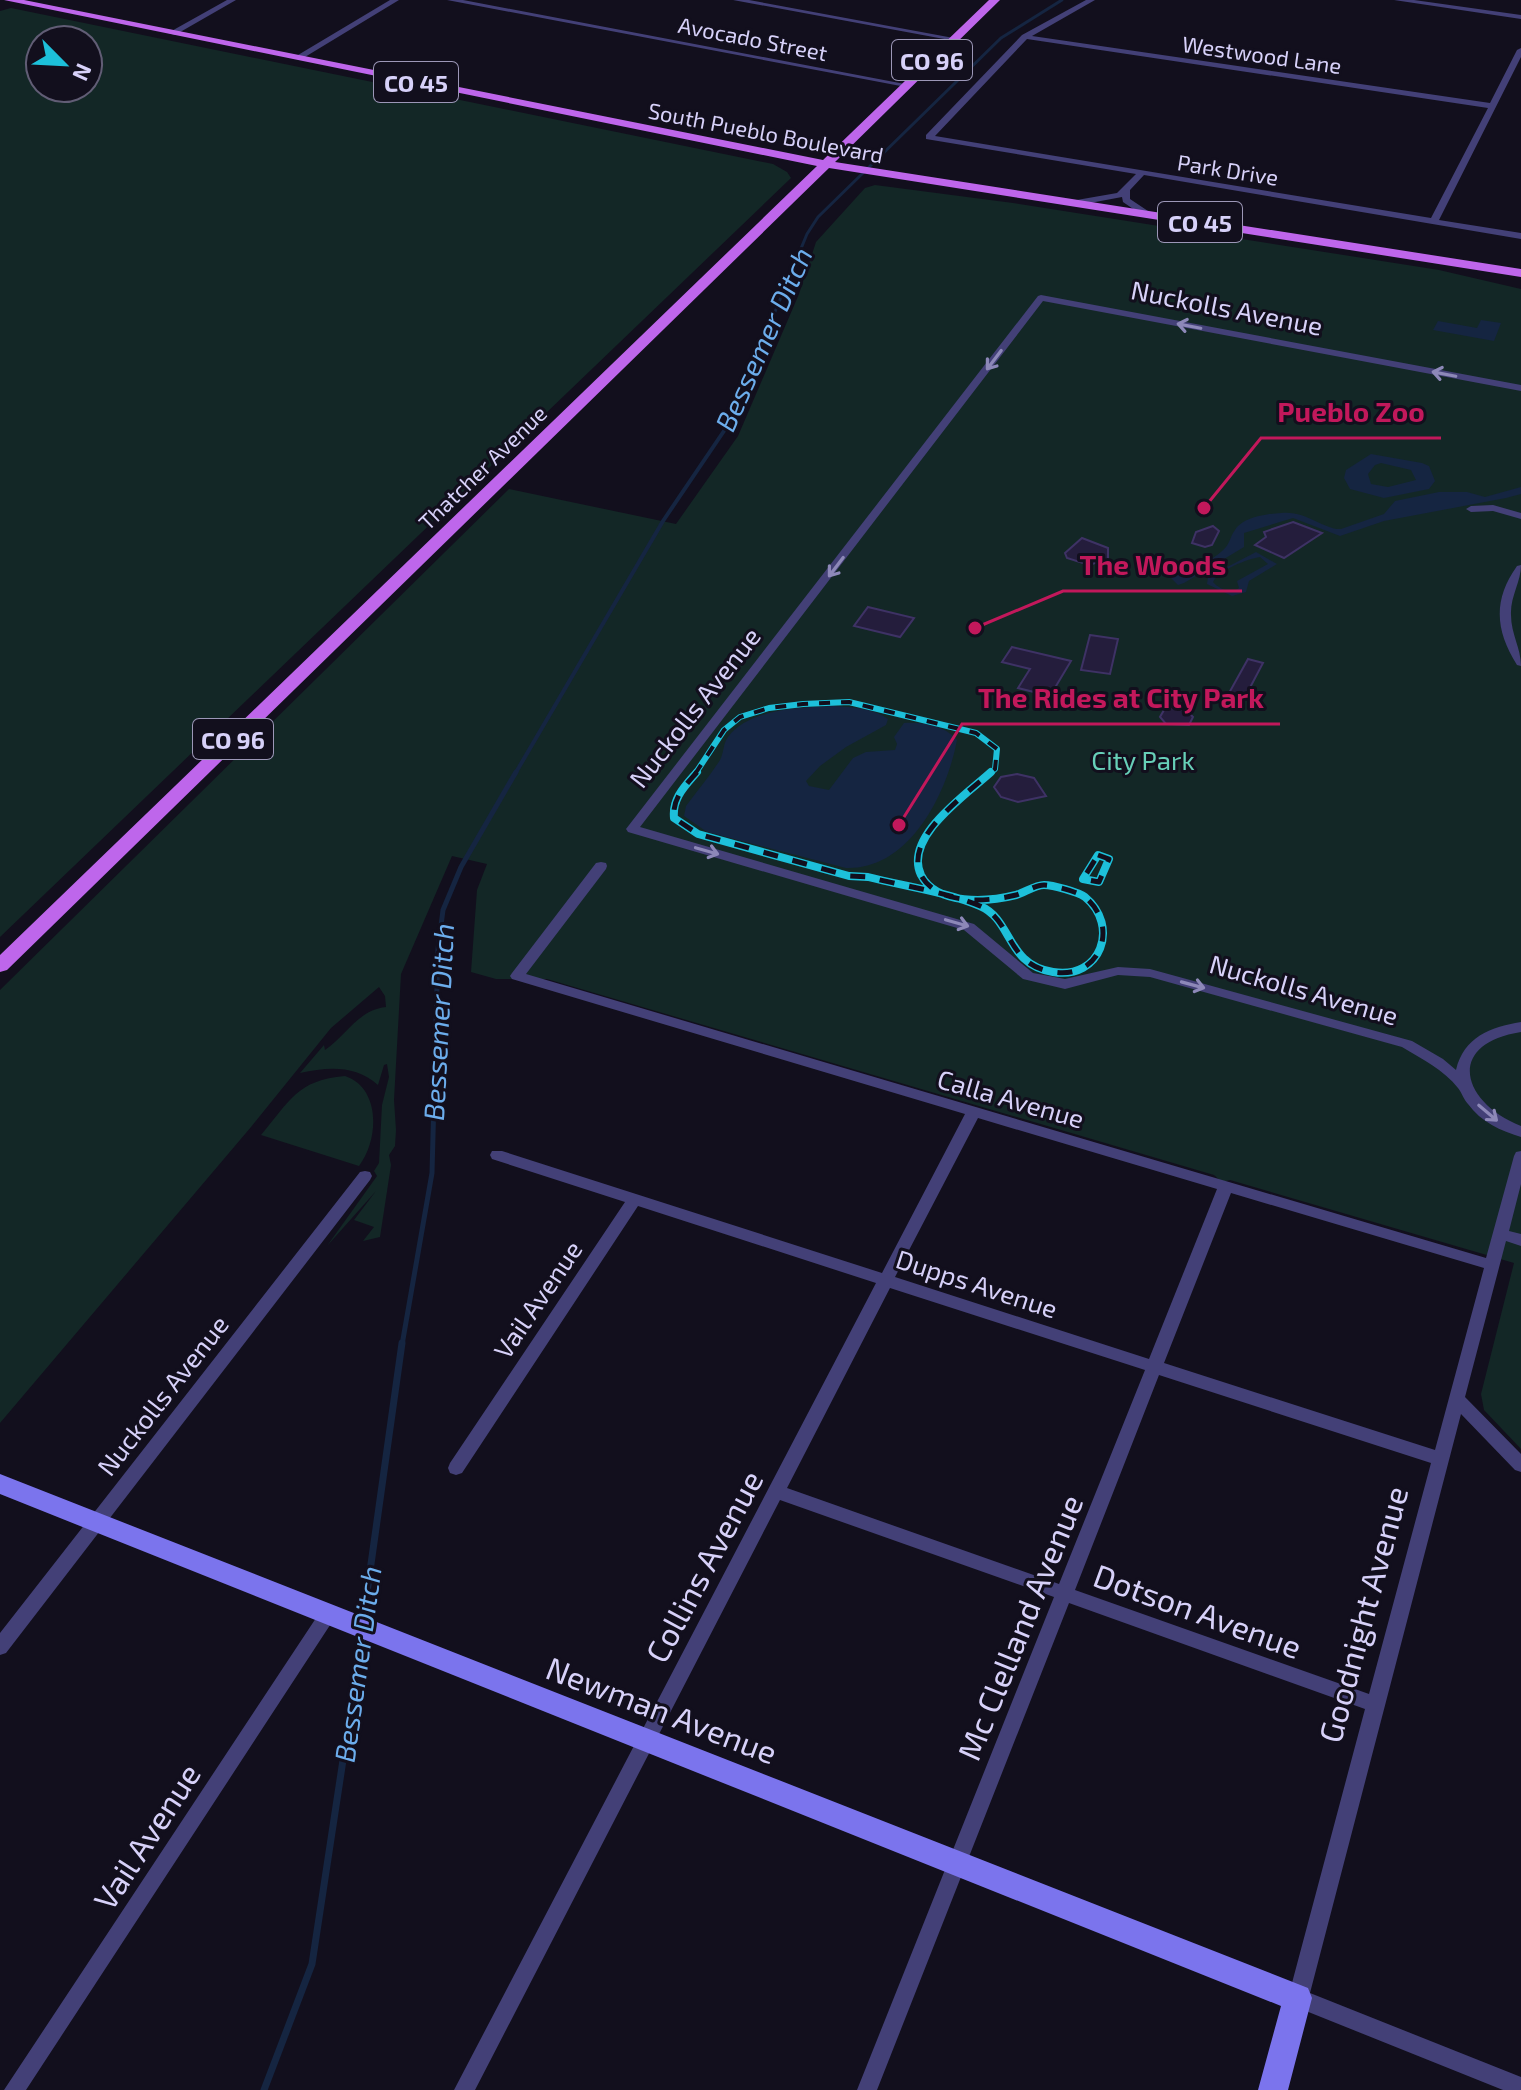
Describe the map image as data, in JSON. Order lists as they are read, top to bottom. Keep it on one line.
{"streets":{"main road":["CO 96","CO 45","South Pueblo Boulevard","Thatcher Avenue"],"street":["Avocado Street","Westwood Lane","Park Drive","Nuckolls Avenue","Calla Avenue","Dupps Avenue","Vail Avenue","Collins Avenue","Dotson Avenue","Goodnight Avenue","Mc Clelland Avenue","Newman Avenue"]},"crossings":[["Avocado Street","Thatcher Avenue"],["Westwood Lane","Park Drive"],["South Pueblo Boulevard","Thatcher Avenue"],["Nuckolls Avenue","Newman Avenue"],["Calla Avenue","Collins Avenue"],["Calla Avenue","Goodnight Avenue"],["Calla Avenue","Mc Clelland Avenue"],["Dupps Avenue","Vail Avenue"],["Dupps Avenue","Collins Avenue"],["Dupps Avenue","Goodnight Avenue"],["Dupps Avenue","Mc Clelland Avenue"],["Vail Avenue","Newman Avenue"],["Collins Avenue","Dotson Avenue"],["Collins Avenue","Newman Avenue"],["Dotson Avenue","Goodnight Avenue"],["Dotson Avenue","Mc Clelland Avenue"],["Goodnight Avenue","Newman Avenue"],["Mc Clelland Avenue","Newman Avenue"]],"water":["Bessemer Ditch"],"parks":["City Park"],"places":["Pueblo Zoo","The Woods","The Rides at City Park"],"north":"bottom right"}
